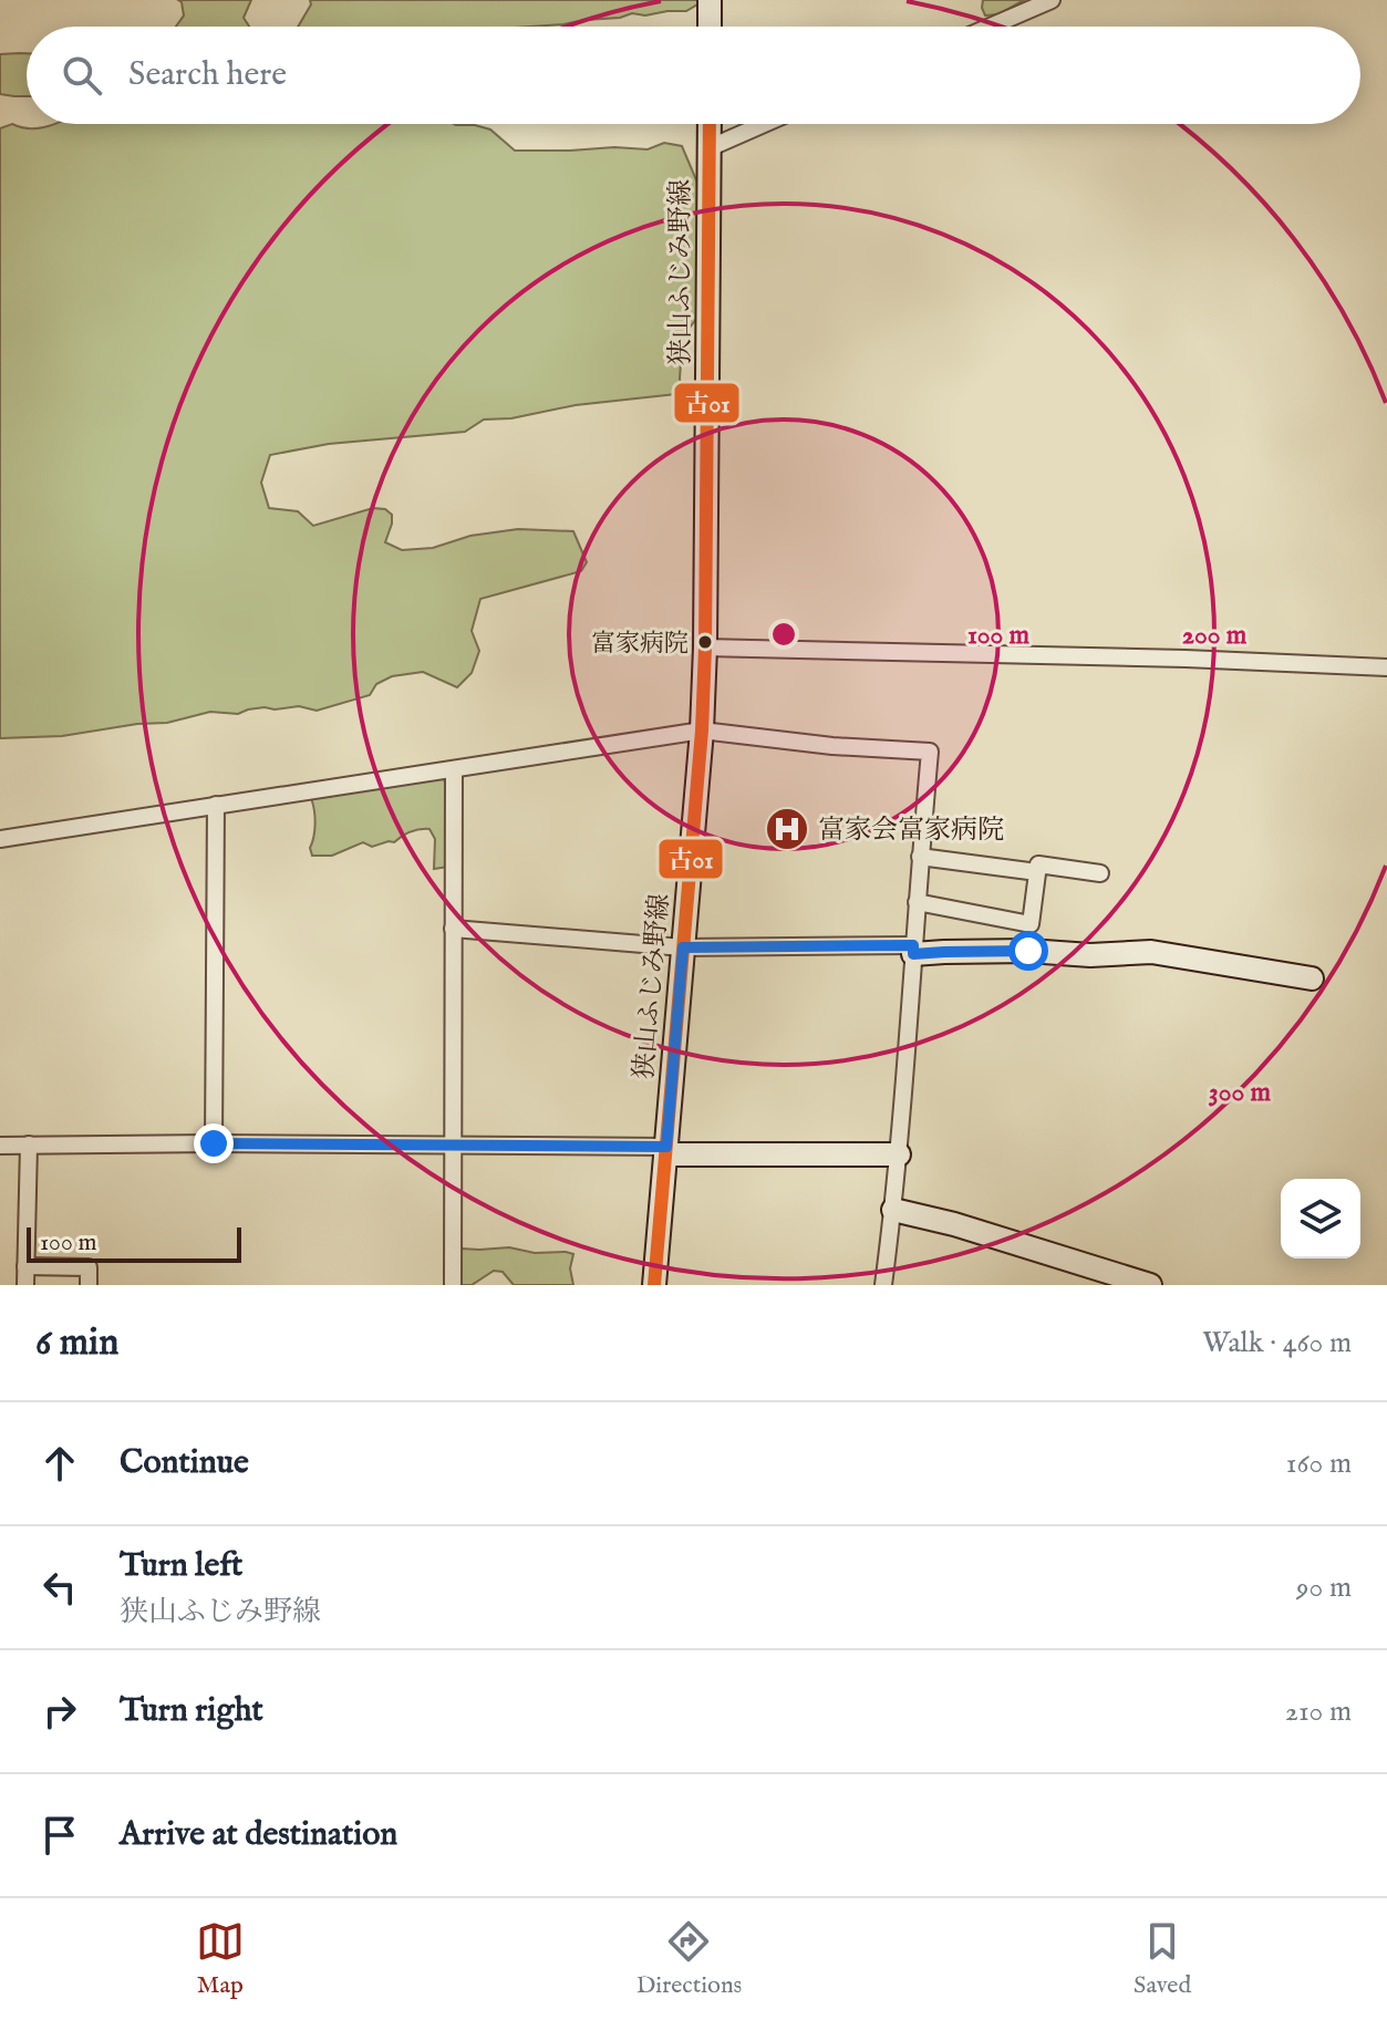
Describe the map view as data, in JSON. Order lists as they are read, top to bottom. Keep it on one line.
{"streets":{"main road":["狭山ふじみ野線"]},"places":{"other":["富家病院"],"hospital":["富家会富家病院"]},"lines":["transit line 古01"],"scale_bar":"100 m","page":{"search":"Search here","scale":"100 m","heading":["6 min","Walk · 460 m"],"list":[["Continue","160 m"],["Turn left","狭山ふじみ野線","90 m"],["Turn right","210 m"],"Arrive at destination"],"nav":["Map","Directions","Saved"]},"rings":["100 m","200 m","300 m"]}
